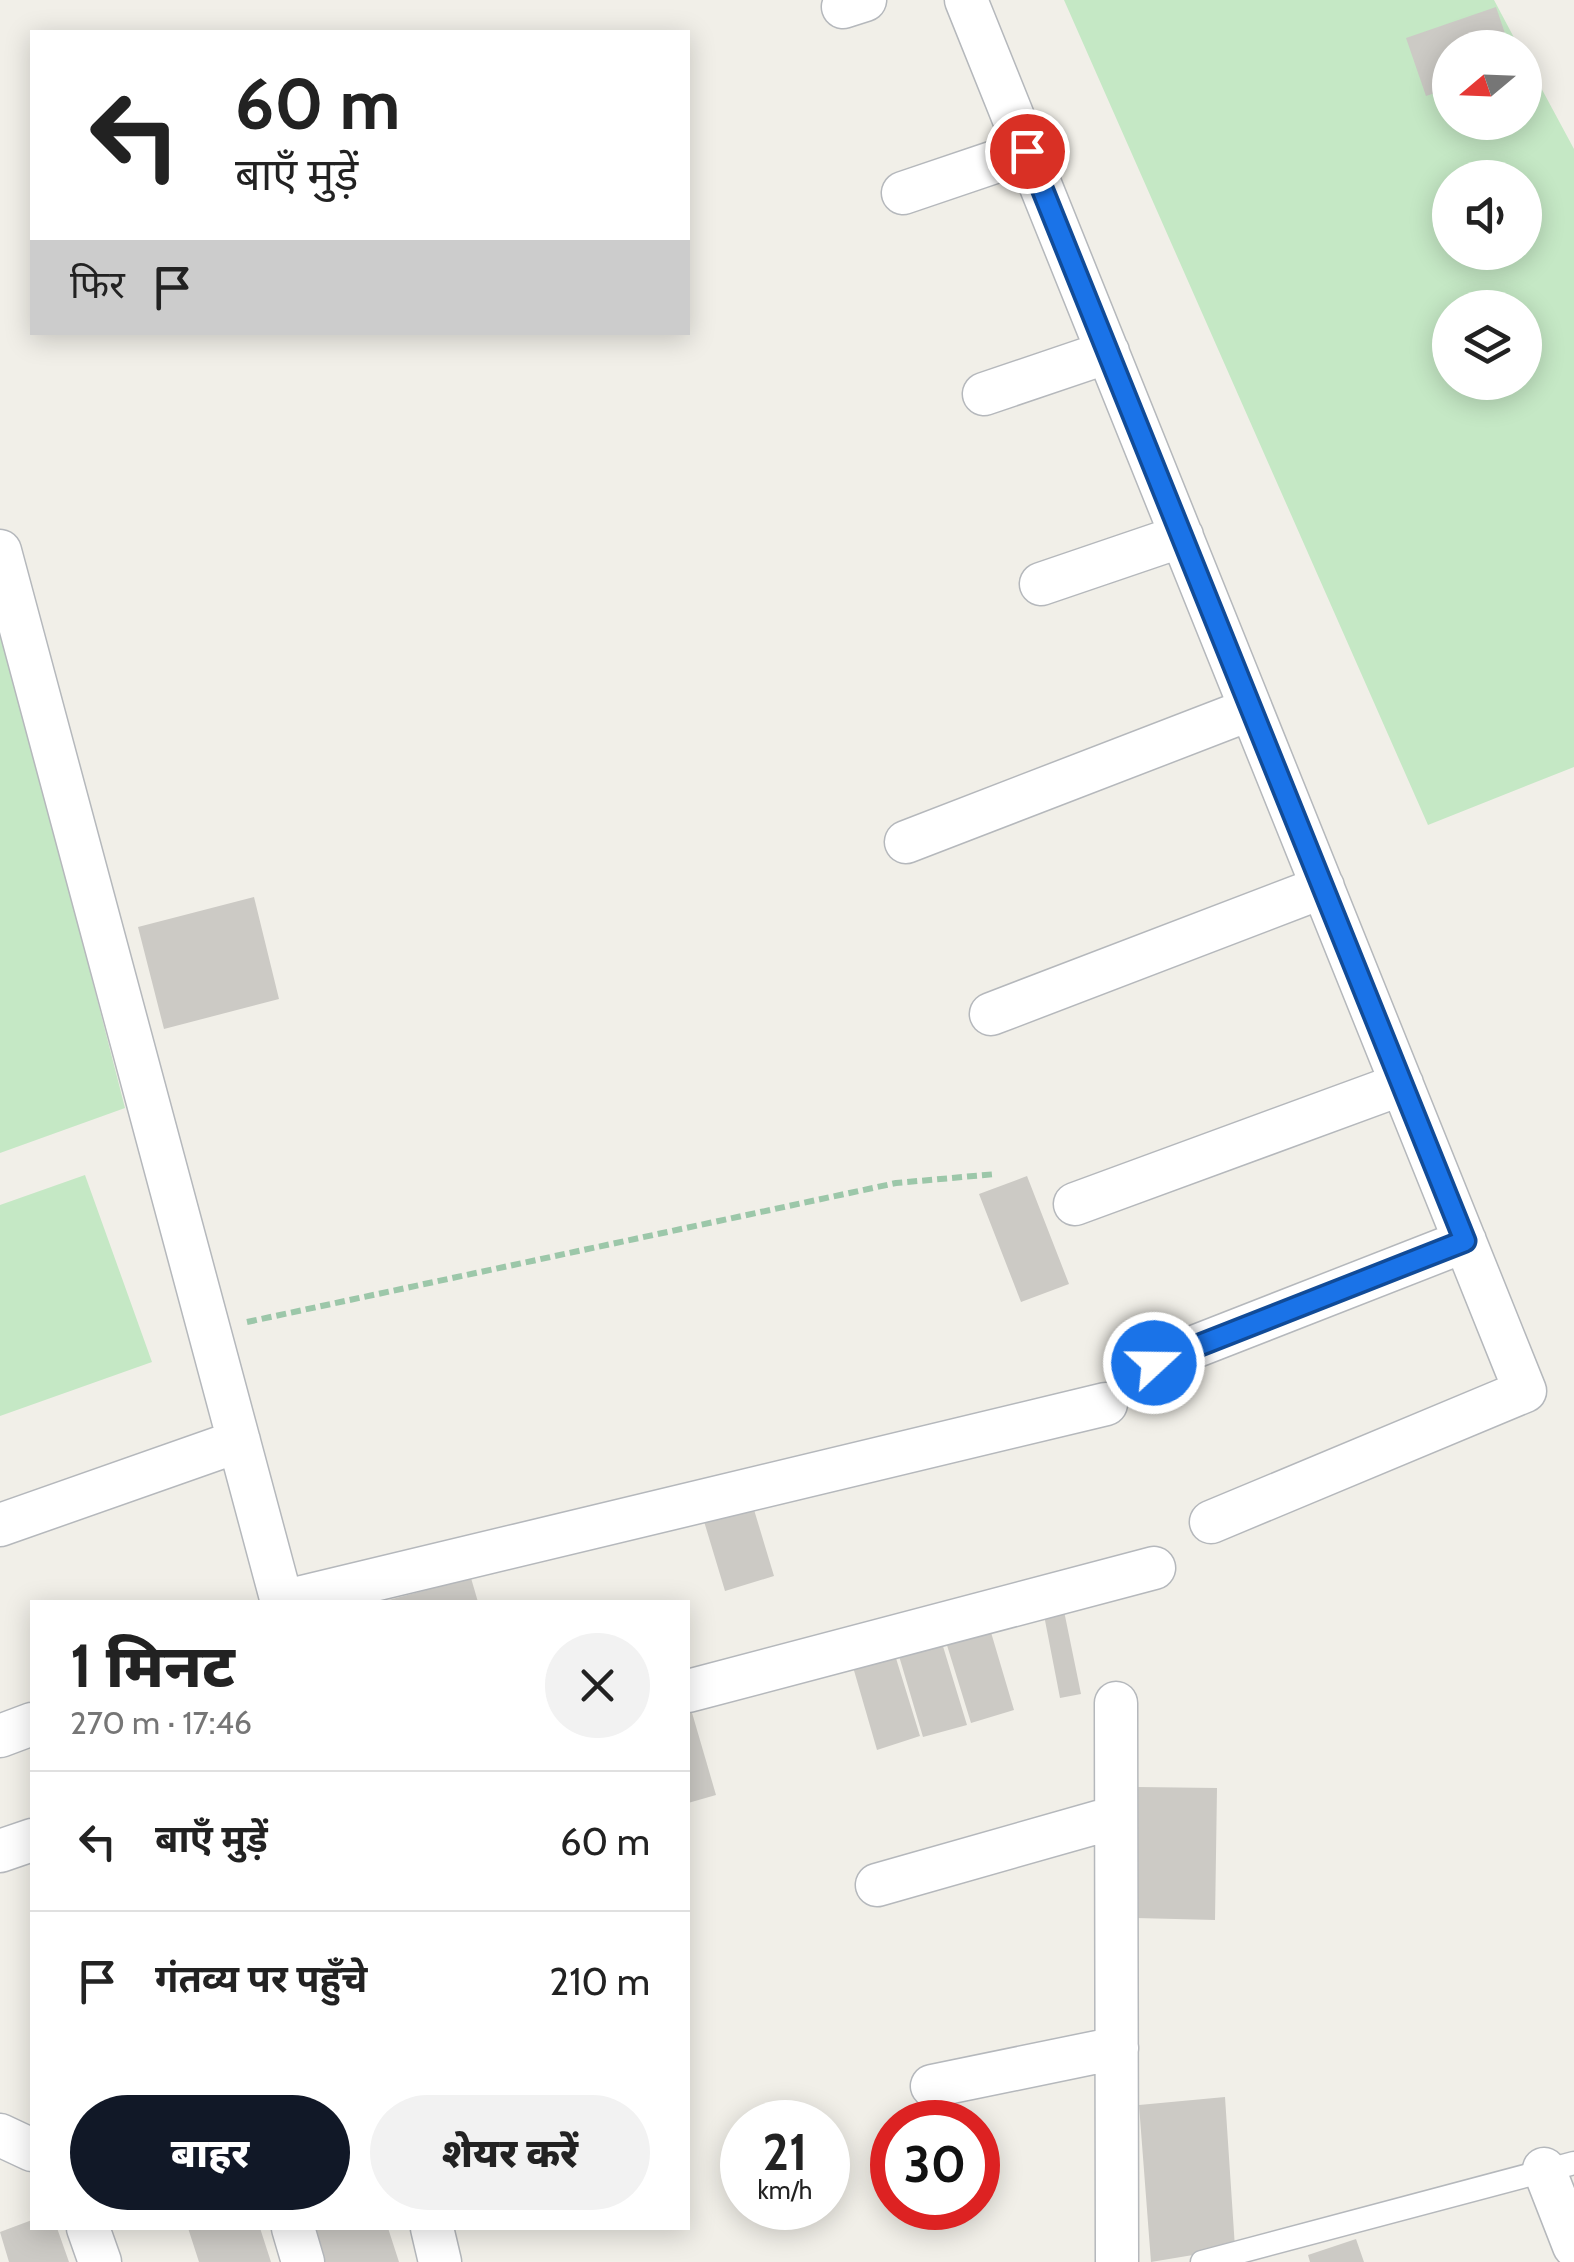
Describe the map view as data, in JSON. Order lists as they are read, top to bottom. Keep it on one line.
{"north":"left","page":{"turn":["60 m","बाएँ मुड़ें"],"then":"फिर","heading":["1 मिनट","270 m · 17:46"],"list":[{"name":"बाएँ मुड़ें","value":"60 m"},{"name":"गंतव्य पर पहुँचे","value":"210 m"}],"buttons":["बाहर","शेयर करें"],"speed":"21 km/h","limit":"30"}}
